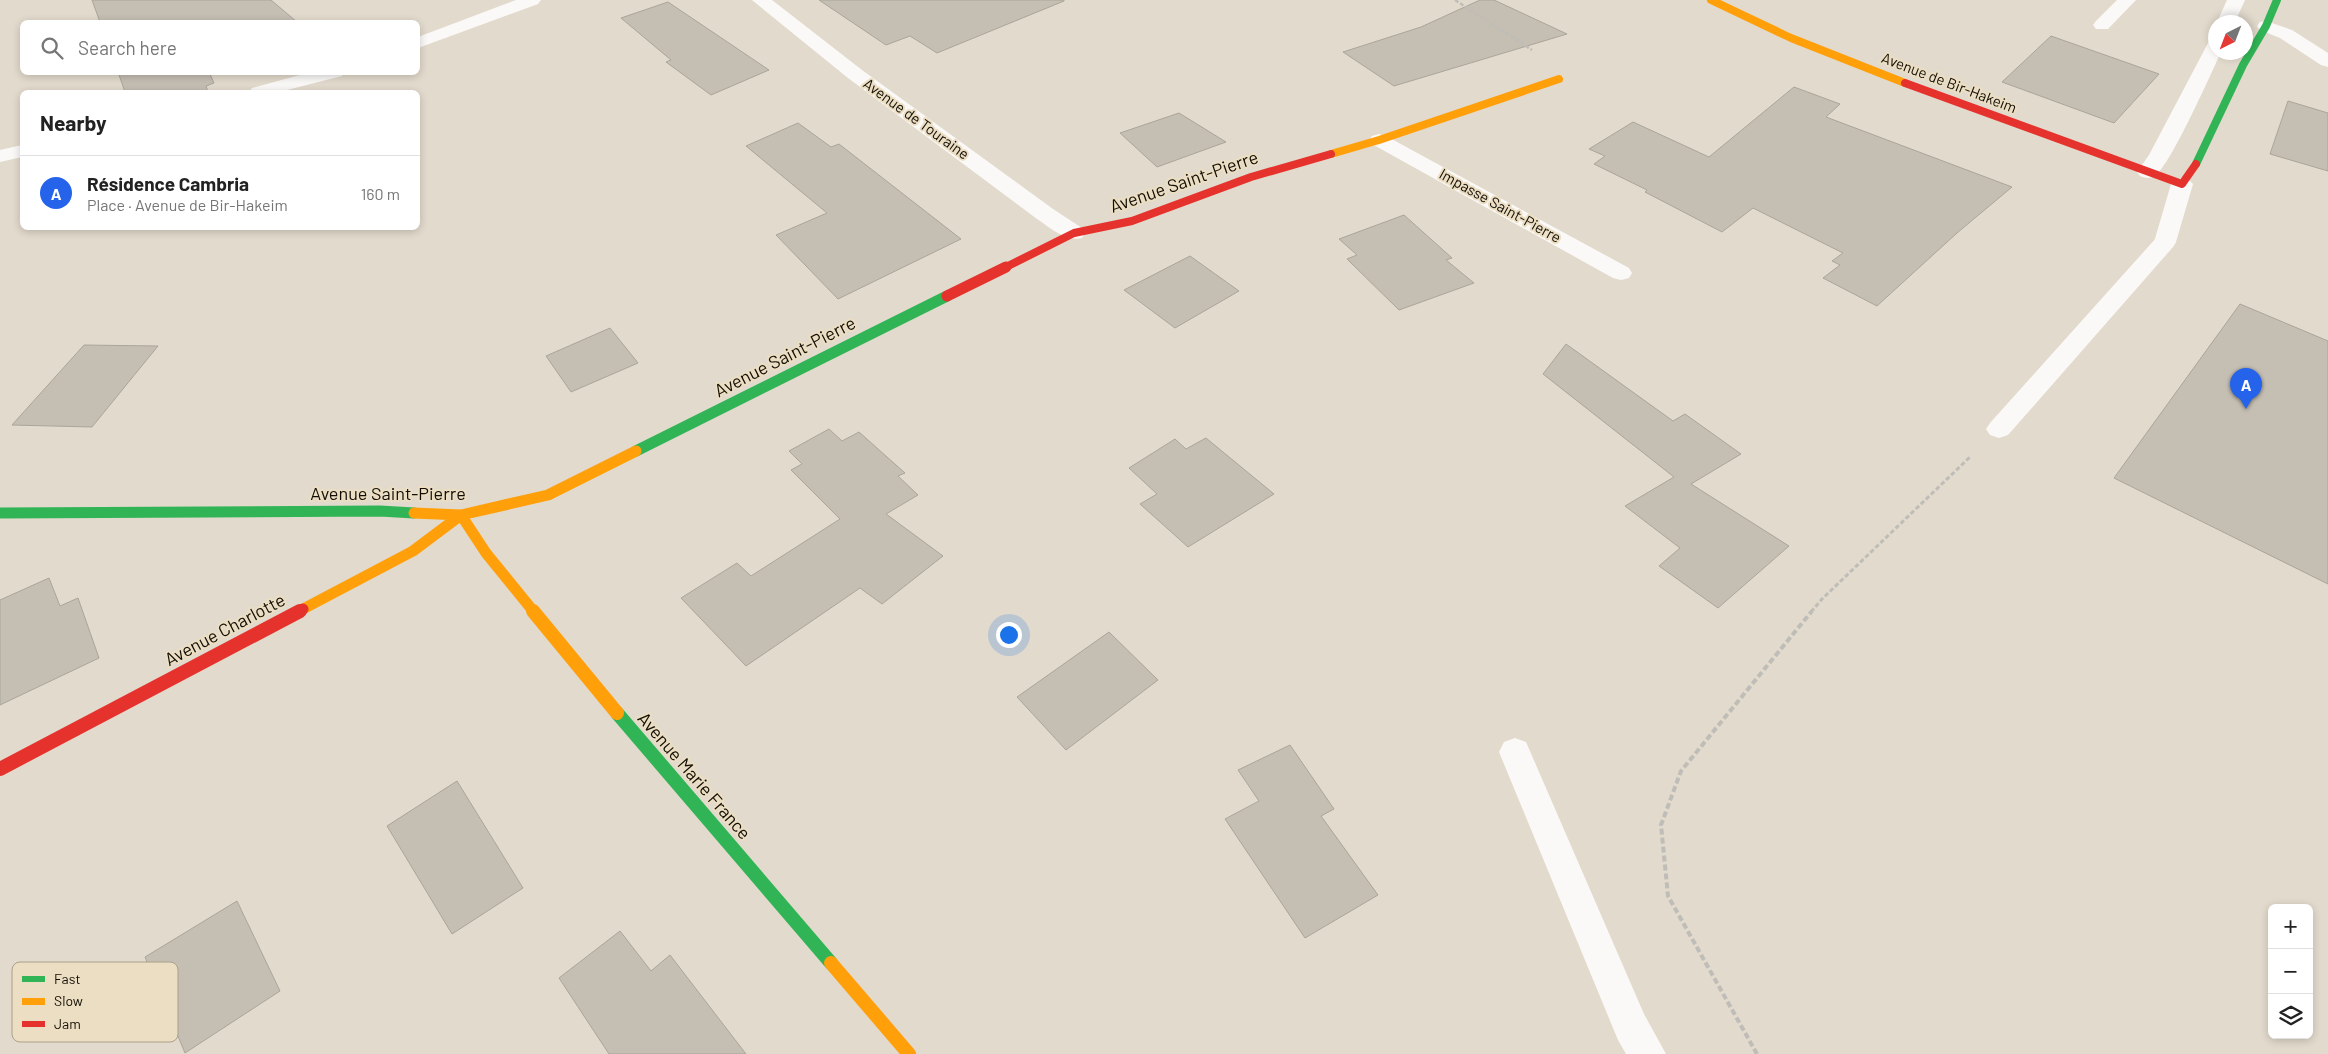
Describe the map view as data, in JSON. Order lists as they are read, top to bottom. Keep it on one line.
{"streets":{"street":["Avenue de Bir-Hakeim","Avenue de Touraine","Avenue Saint-Pierre","Impasse Saint-Pierre","Avenue Charlotte","Avenue Marie France"]},"crossings":[["Avenue de Touraine","Avenue Saint-Pierre"],["Avenue Saint-Pierre","Impasse Saint-Pierre"],["Avenue Saint-Pierre","Avenue Charlotte"],["Avenue Saint-Pierre","Avenue Marie France"],["Avenue Charlotte","Avenue Marie France"]],"legend":["Fast","Slow","Jam"],"north":"bottom left","page":{"search":"Search here","heading":"Nearby","list":[{"mark":"A","name":"Résidence Cambria","note":"Place · Avenue de Bir-Hakeim","value":"160 m"}],"pins":"A","map_buttons":["+","−"]}}
